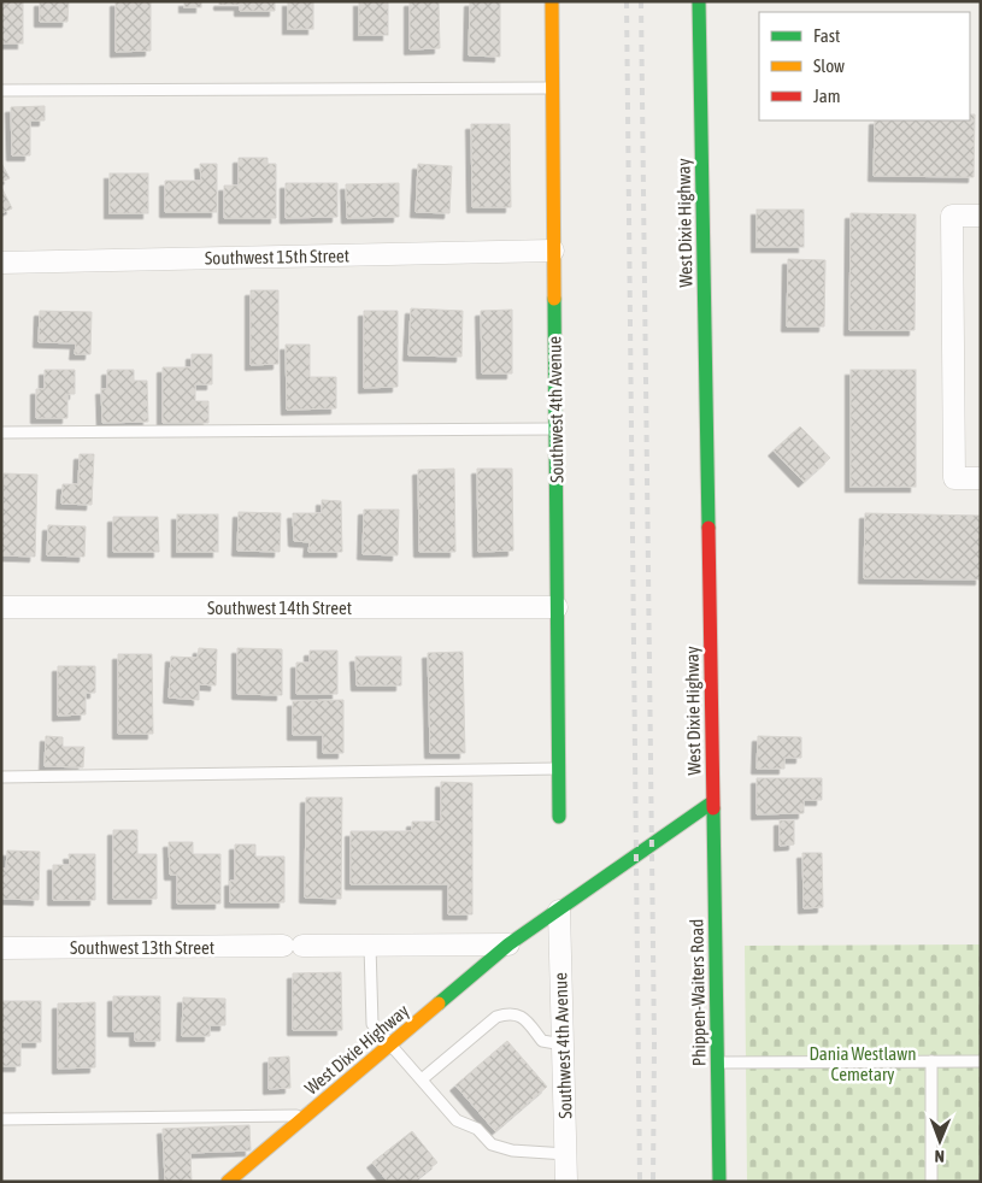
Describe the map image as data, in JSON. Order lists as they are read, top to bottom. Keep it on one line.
{"streets":{"main road":["West Dixie Highway","Southwest 4th Avenue","Phippen-Waiters Road"],"street":["Southwest 15th Street","Southwest 14th Street","Southwest 13th Street"]},"crossings":[["West Dixie Highway","Southwest 4th Avenue"],["West Dixie Highway","Southwest 13th Street"],["West Dixie Highway","Phippen-Waiters Road"],["Southwest 15th Street","Southwest 4th Avenue"],["Southwest 4th Avenue","Southwest 14th Street"]],"parks":["Dania Westlawn Cemetary"],"legend":["Fast","Slow","Jam"],"north":"bottom"}
